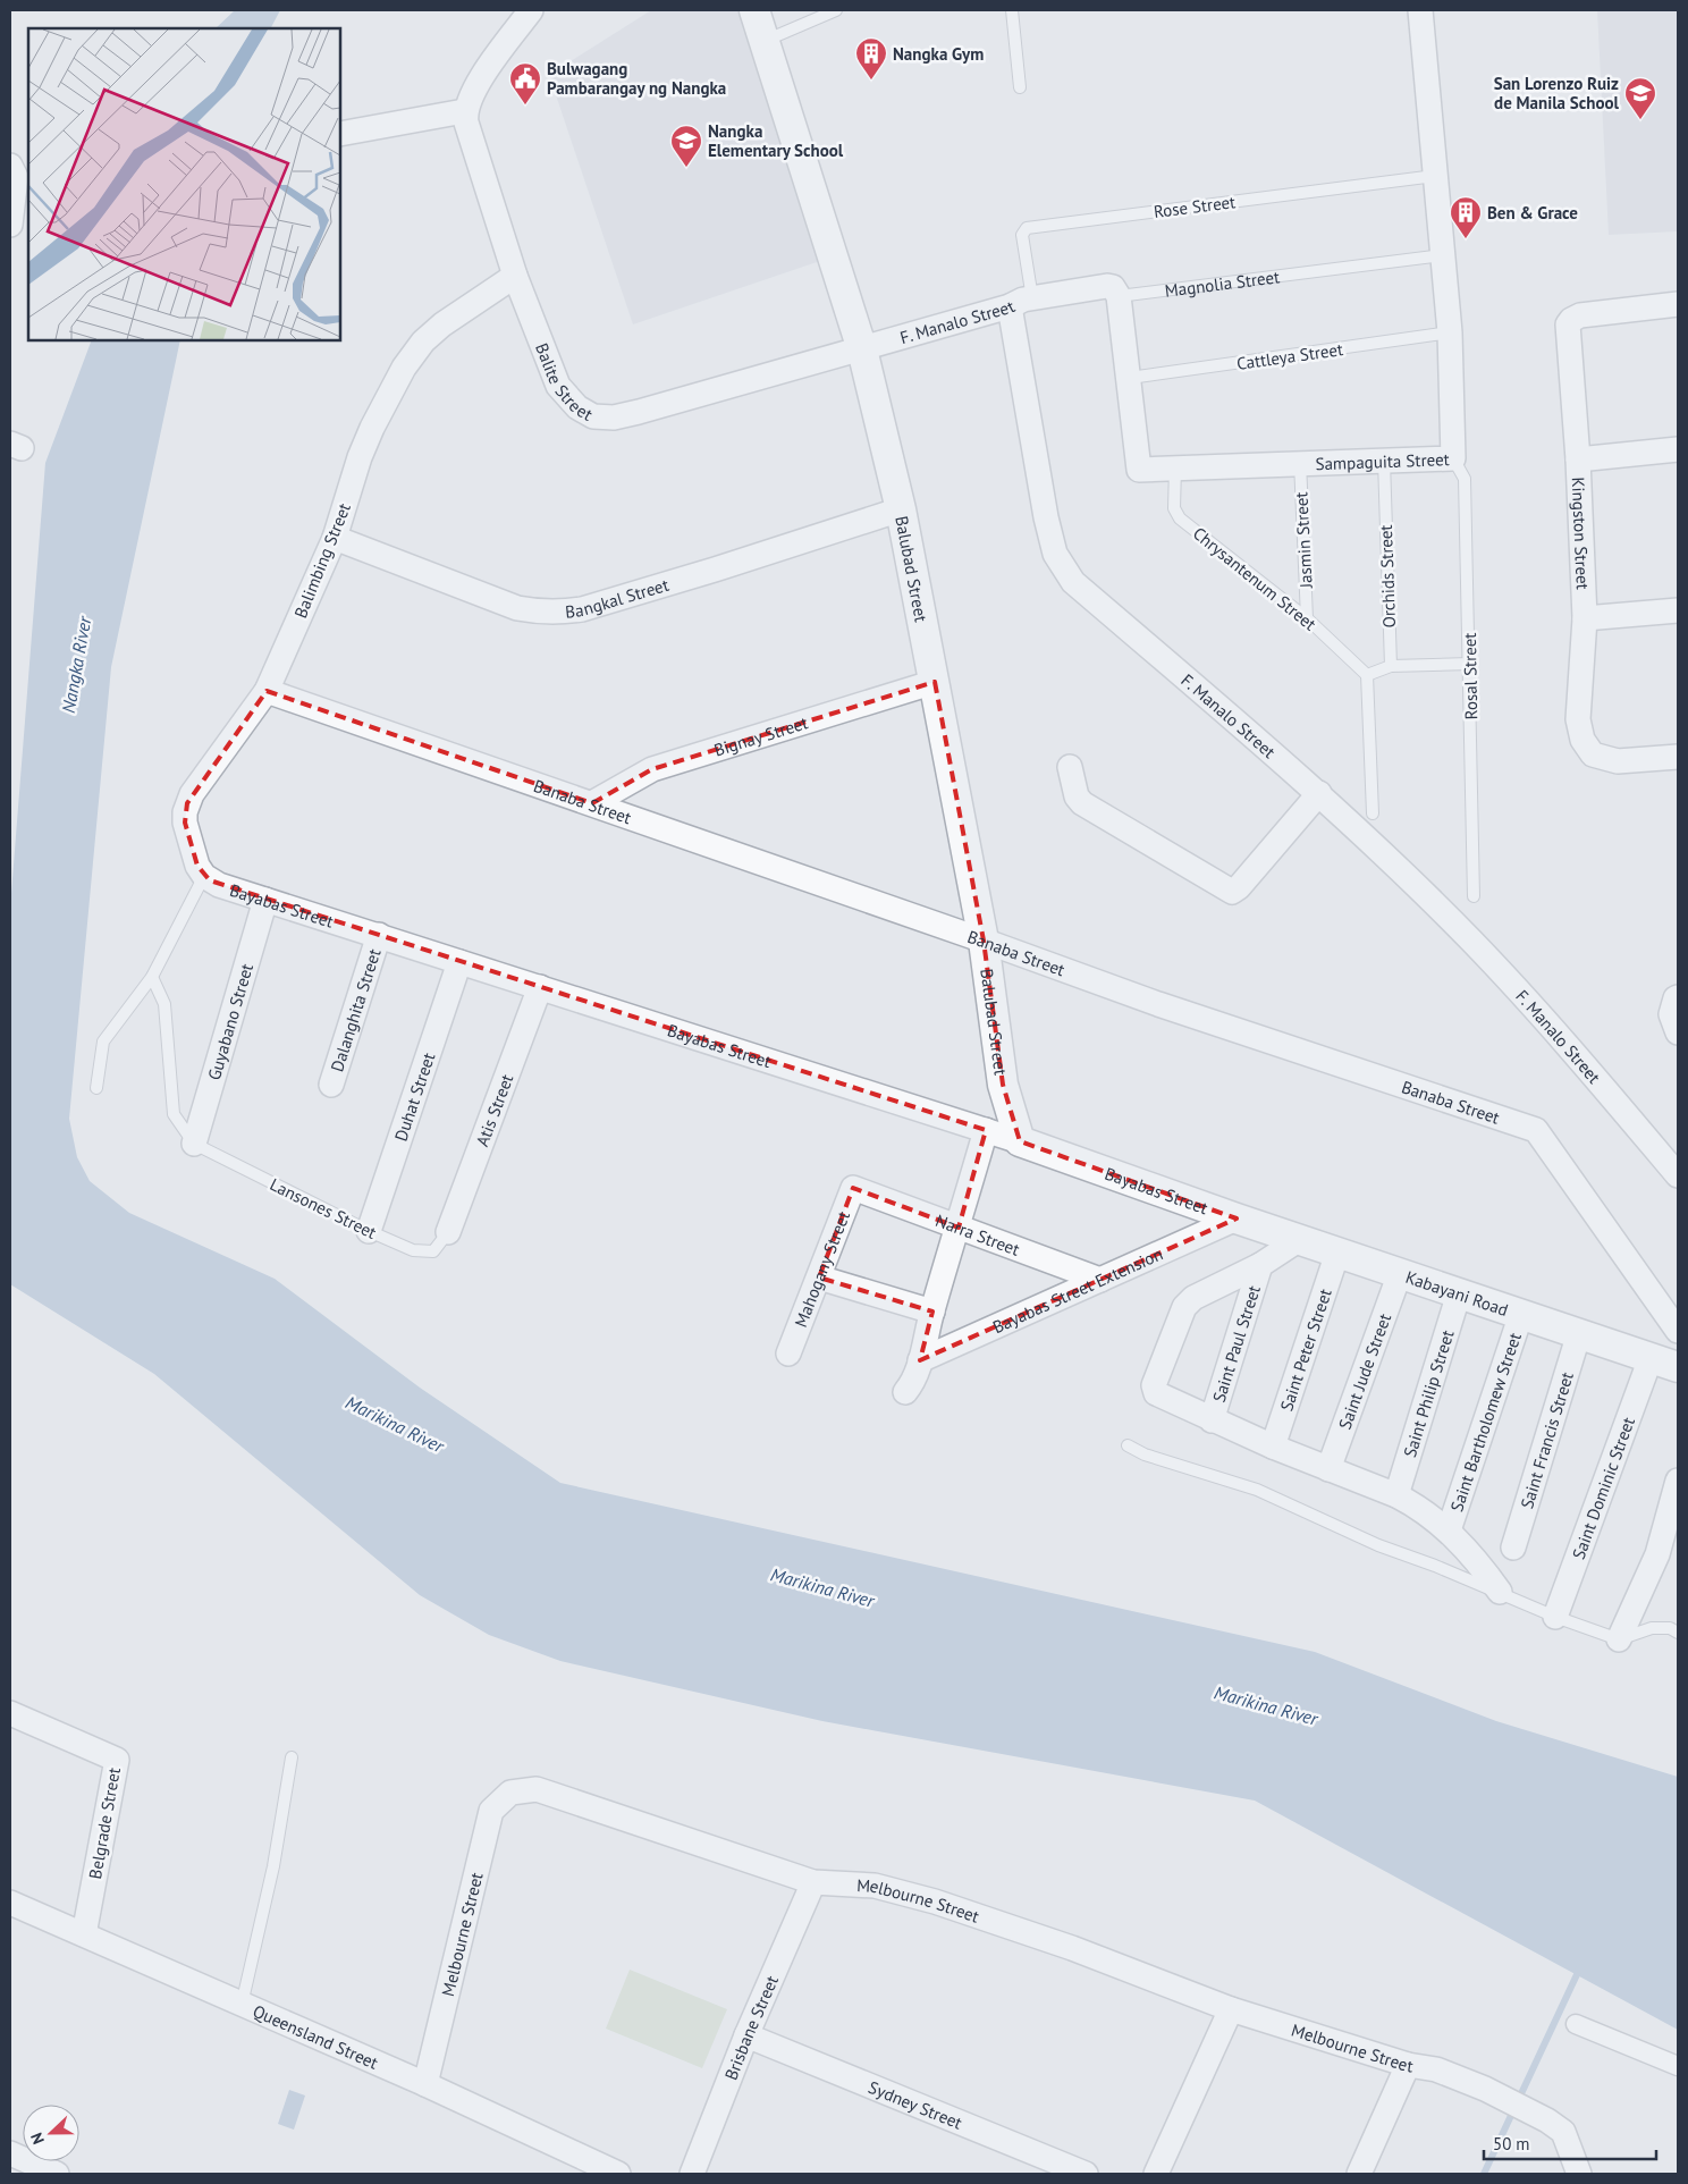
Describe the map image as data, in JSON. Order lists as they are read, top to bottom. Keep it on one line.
{"streets":{"street":["Magnolia Street","F. Manalo Street","Balite Street","Sampaguita Street","Kingston Street","Balimbing Street","Balubad Street","Bangkal Street","Bignay Street","Banaba Street","Bayabas Street","Dalanghita Street","Guyabano Street","Duhat Street","Atis Street","Narra Street","Mahogany Street","Bayabas Street Extension","Kabayani Road","Saint Paul Street","Saint Peter Street","Saint Jude Street","Saint Philip Street","Saint Bartholomew Street","Saint Francis Street","Saint Dominic Street","Belgrade Street","Melbourne Street","Brisbane Street","Queensland Street","Sydney Street"],"lane":["Rose Street","Cattleya Street","Jasmin Street","Orchids Street","Chrysantenum Street","Rosal Street","Lansones Street"]},"crossings":[["Rose Street","Magnolia Street"],["Rose Street","Sampaguita Street"],["Magnolia Street","F. Manalo Street"],["Magnolia Street","Sampaguita Street"],["F. Manalo Street","Balite Street"],["F. Manalo Street","Balubad Street"],["Cattleya Street","Sampaguita Street"],["Balite Street","Balimbing Street"],["Balite Street","Balubad Street"],["Sampaguita Street","Jasmin Street"],["Sampaguita Street","Orchids Street"],["Sampaguita Street","Chrysantenum Street"],["Sampaguita Street","Rosal Street"],["Jasmin Street","Chrysantenum Street"],["Balimbing Street","Bangkal Street"],["Balimbing Street","Banaba Street"],["Balimbing Street","Bayabas Street"],["Balubad Street","Bangkal Street"],["Balubad Street","Bignay Street"],["Balubad Street","Banaba Street"],["Balubad Street","Bayabas Street"],["Bignay Street","Banaba Street"],["Bayabas Street","Dalanghita Street"],["Bayabas Street","Guyabano Street"],["Bayabas Street","Duhat Street"],["Bayabas Street","Atis Street"],["Bayabas Street","Bayabas Street Extension"],["Bayabas Street","Kabayani Road"],["Guyabano Street","Lansones Street"],["Duhat Street","Lansones Street"],["Atis Street","Lansones Street"],["Narra Street","Mahogany Street"],["Narra Street","Bayabas Street Extension"],["Bayabas Street Extension","Kabayani Road"],["Kabayani Road","Saint Peter Street"],["Kabayani Road","Saint Jude Street"],["Kabayani Road","Saint Philip Street"],["Kabayani Road","Saint Bartholomew Street"],["Kabayani Road","Saint Francis Street"],["Kabayani Road","Saint Dominic Street"],["Belgrade Street","Queensland Street"],["Melbourne Street","Brisbane Street"],["Melbourne Street","Queensland Street"],["Brisbane Street","Sydney Street"]],"water":["Nangka River","Marikina River"],"places":{"building":["Nangka Gym","Ben & Grace"],"public building":["Bulwagang Pambarangay ng Nangka"],"school or university":["San Lorenzo Ruiz de Manila School","Nangka Elementary School"]},"scale_bar":"50 m","north":"left"}
